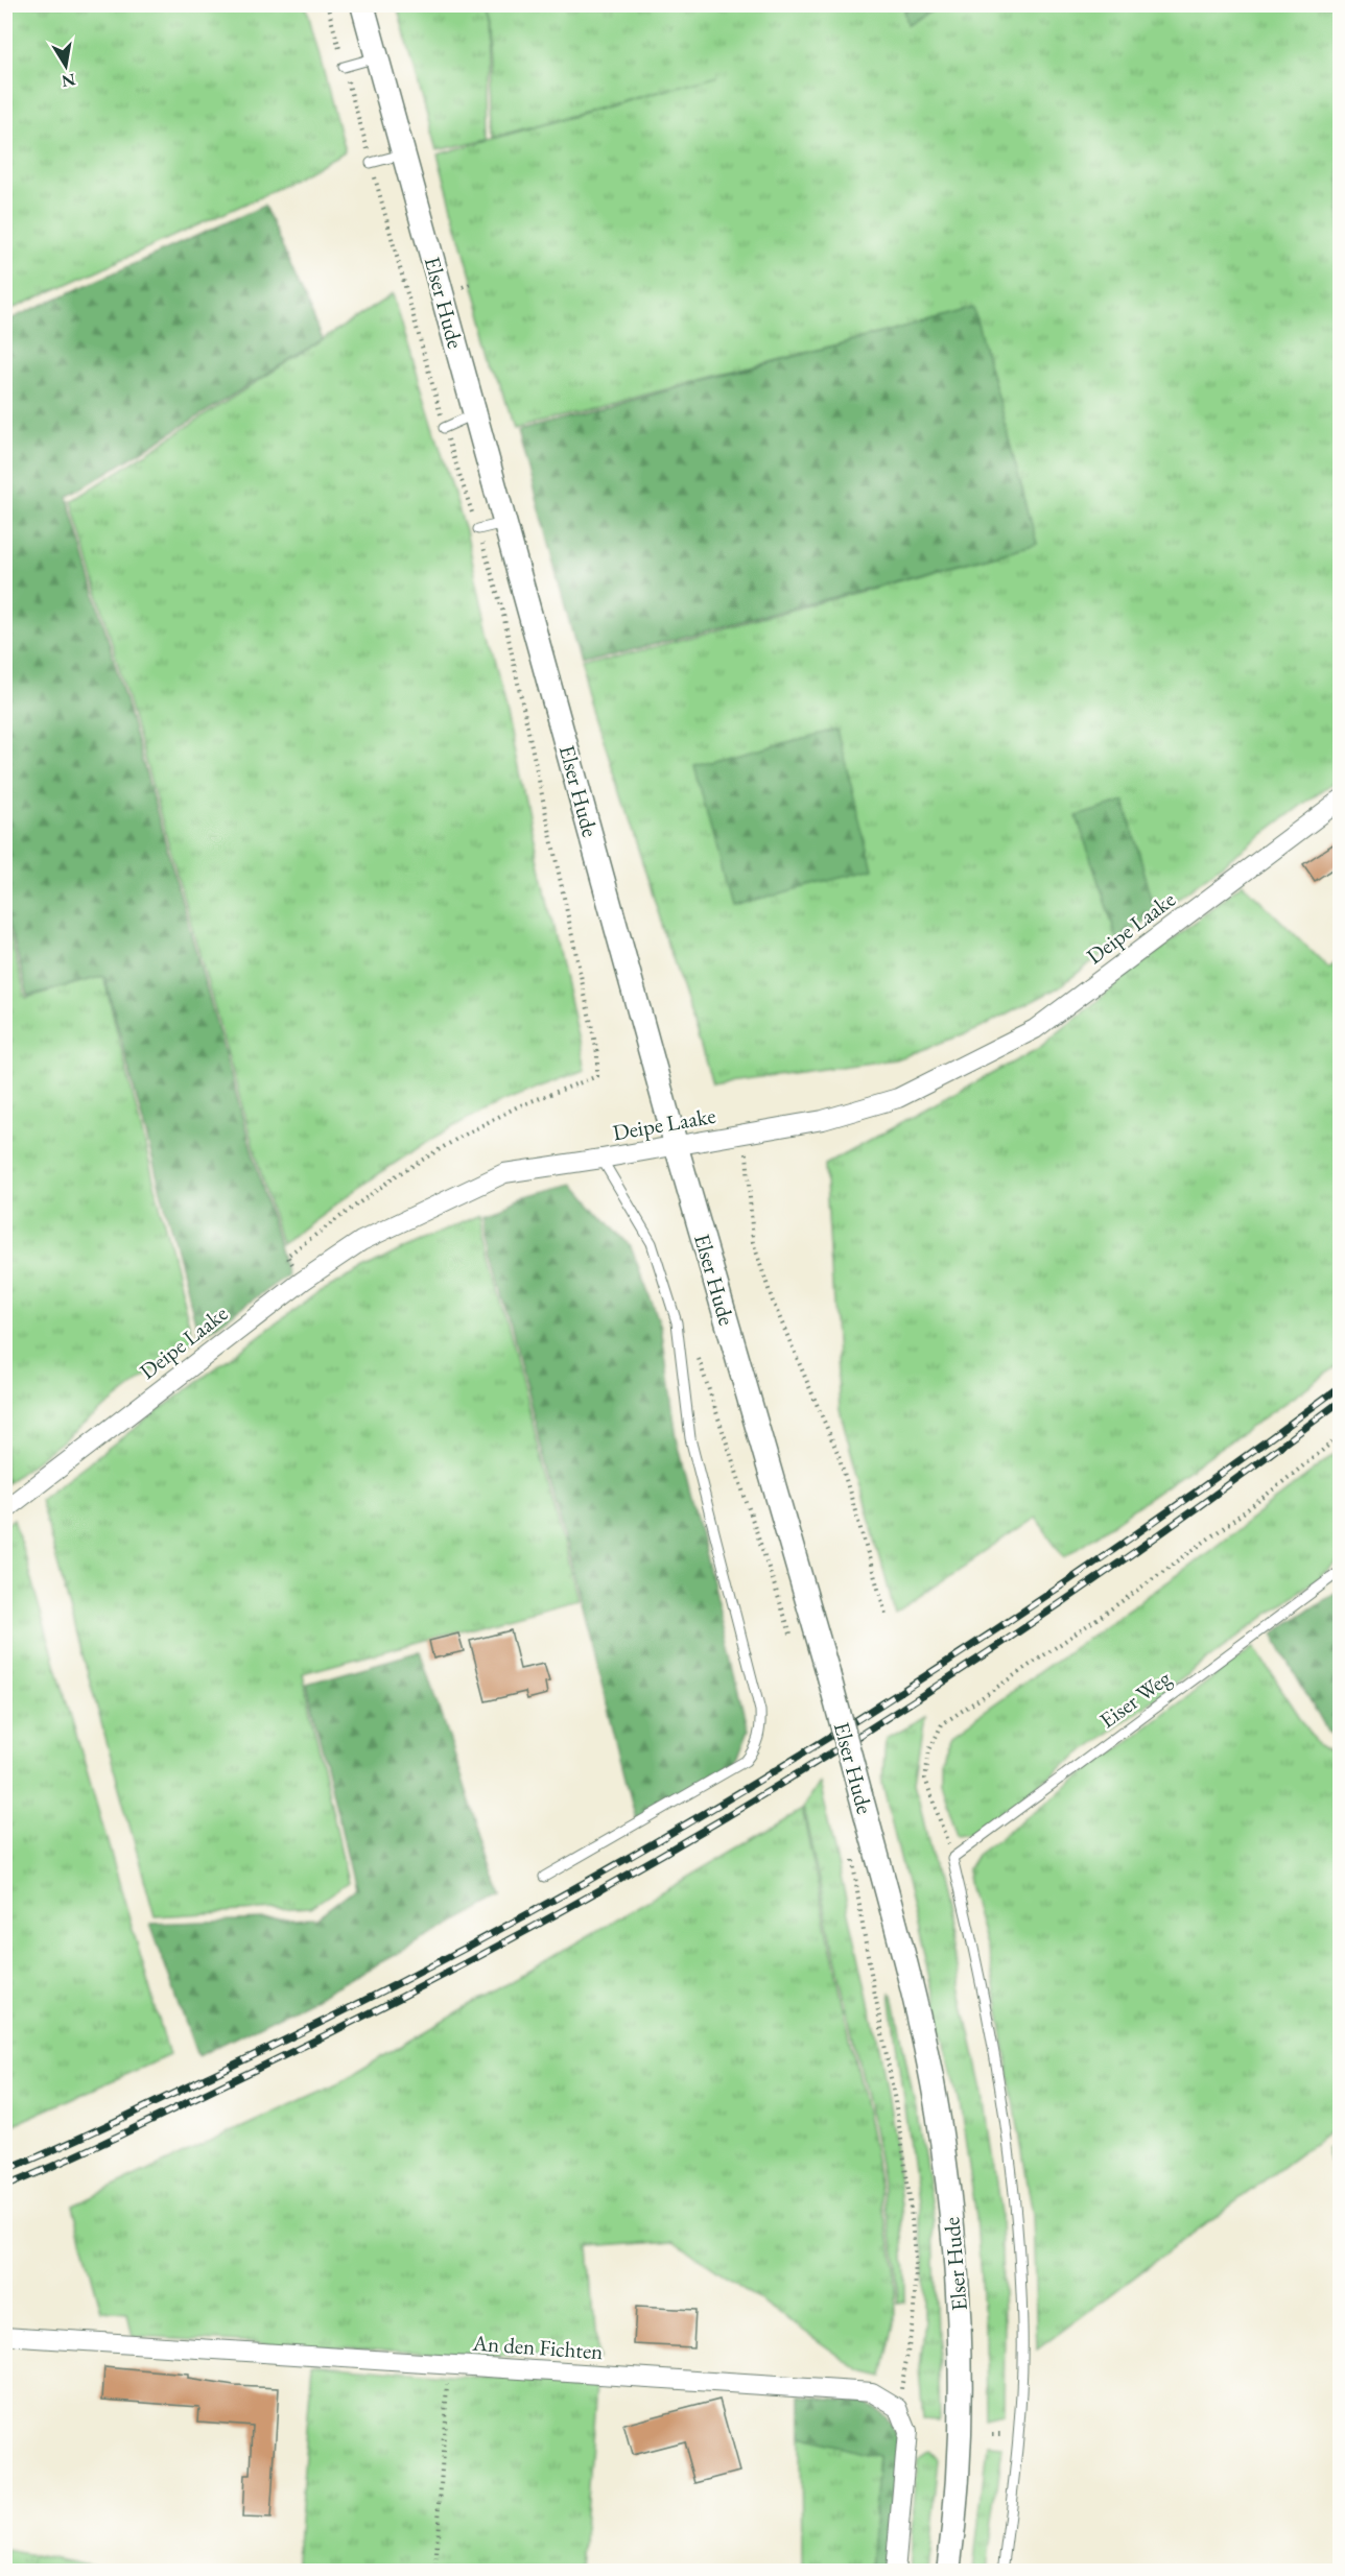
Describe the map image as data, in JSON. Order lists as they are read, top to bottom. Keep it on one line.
{"streets":{"street":["Elser Hude","Deipe Laake","An den Fichten"],"lane":["Eiser Weg"]},"crossings":[["Elser Hude","Deipe Laake"]],"north":"bottom"}
